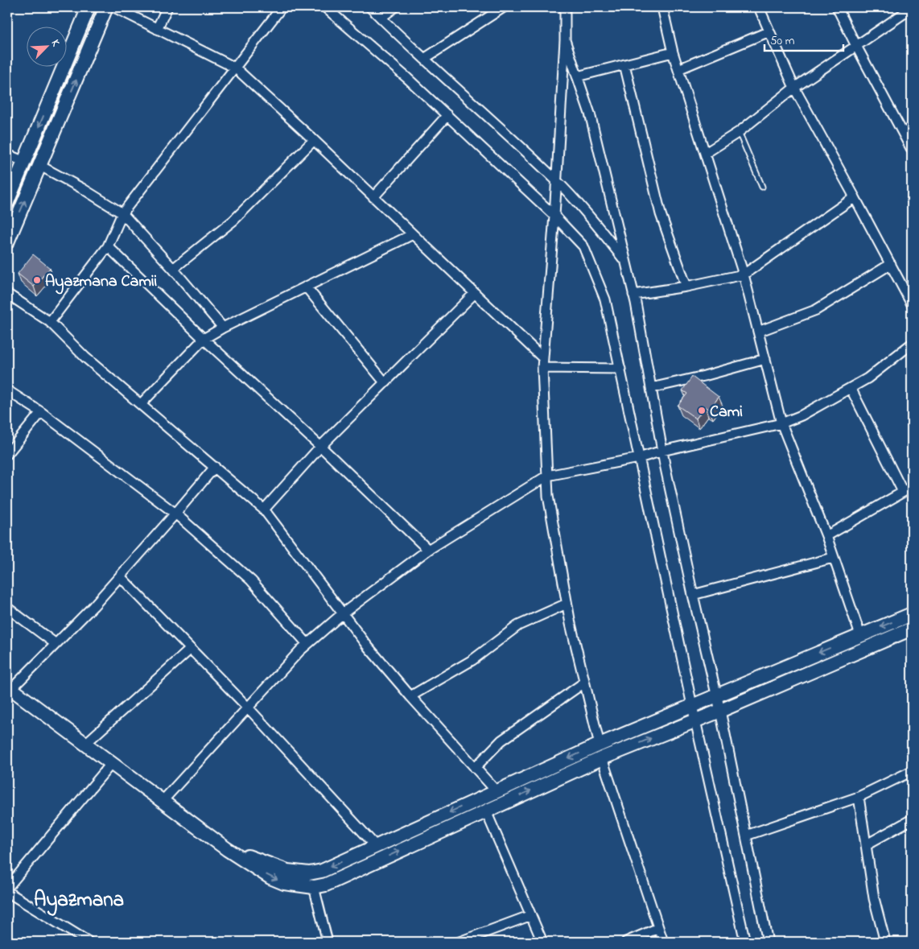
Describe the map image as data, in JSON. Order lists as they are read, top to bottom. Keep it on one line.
{"districts":["Ayazmana"],"places":["Ayazmana Camii","Cami"],"scale_bar":"50 m","north":"top right"}
